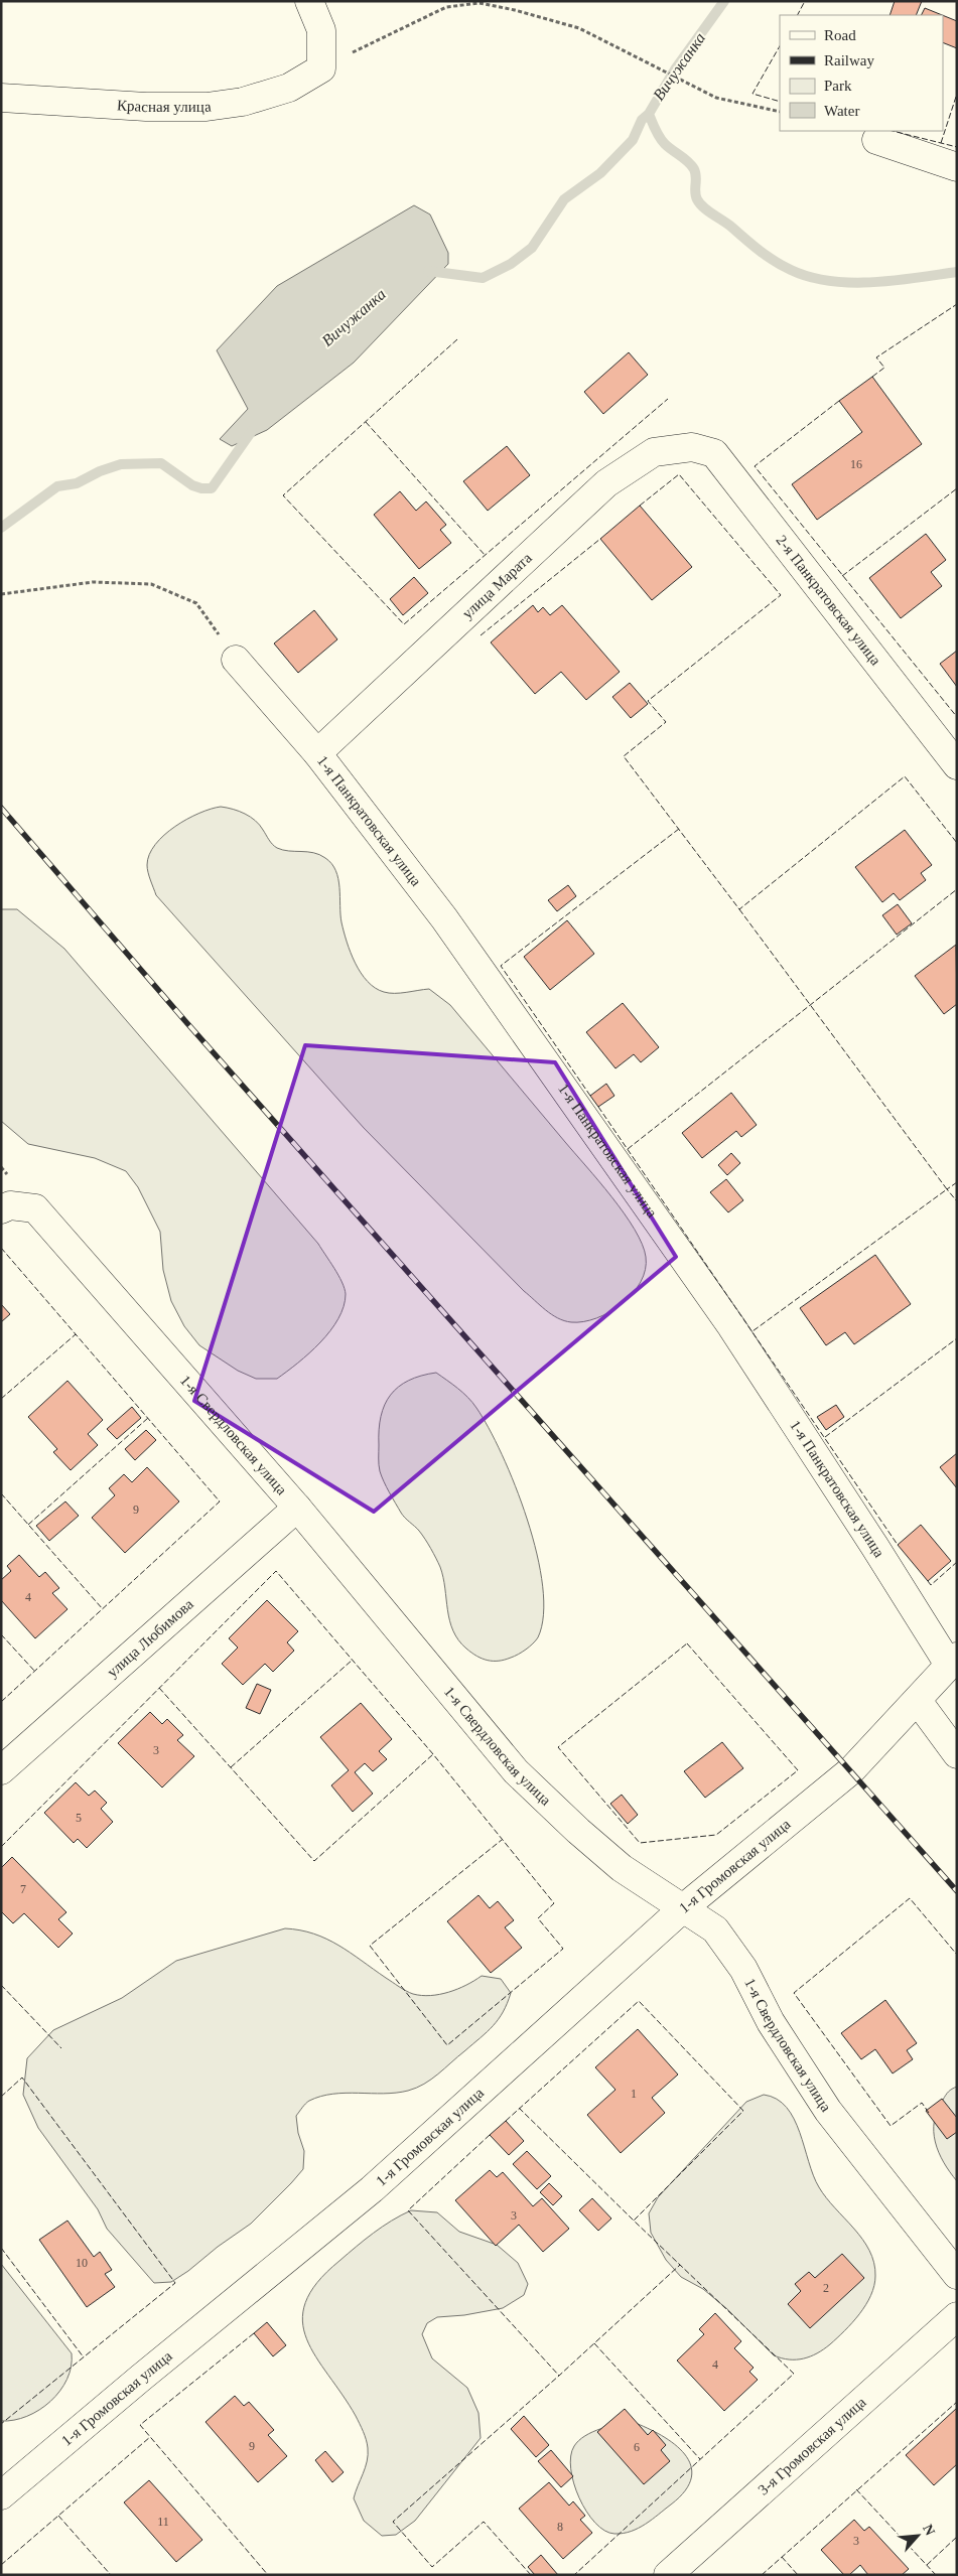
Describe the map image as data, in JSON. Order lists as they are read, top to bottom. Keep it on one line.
{"streets":{"street":["Красная улица","улица Марата","2-я Панкратовская улица","1-я Панкратовская улица","1-я Свердловская улица","улица Любимова","1-я Громовская улица","3-я Громовская улица"]},"crossings":[["улица Марата","2-я Панкратовская улица"],["улица Марата","1-я Панкратовская улица"],["1-я Панкратовская улица","1-я Громовская улица"],["1-я Свердловская улица","улица Любимова"],["1-я Свердловская улица","1-я Громовская улица"]],"water":["Вичужанка"],"house_numbers":["16","9","4","3","5","7","1","3","10","2","4","9","6","11","8","3"],"legend":["Road","Railway","Park","Water"],"north":"top right"}
